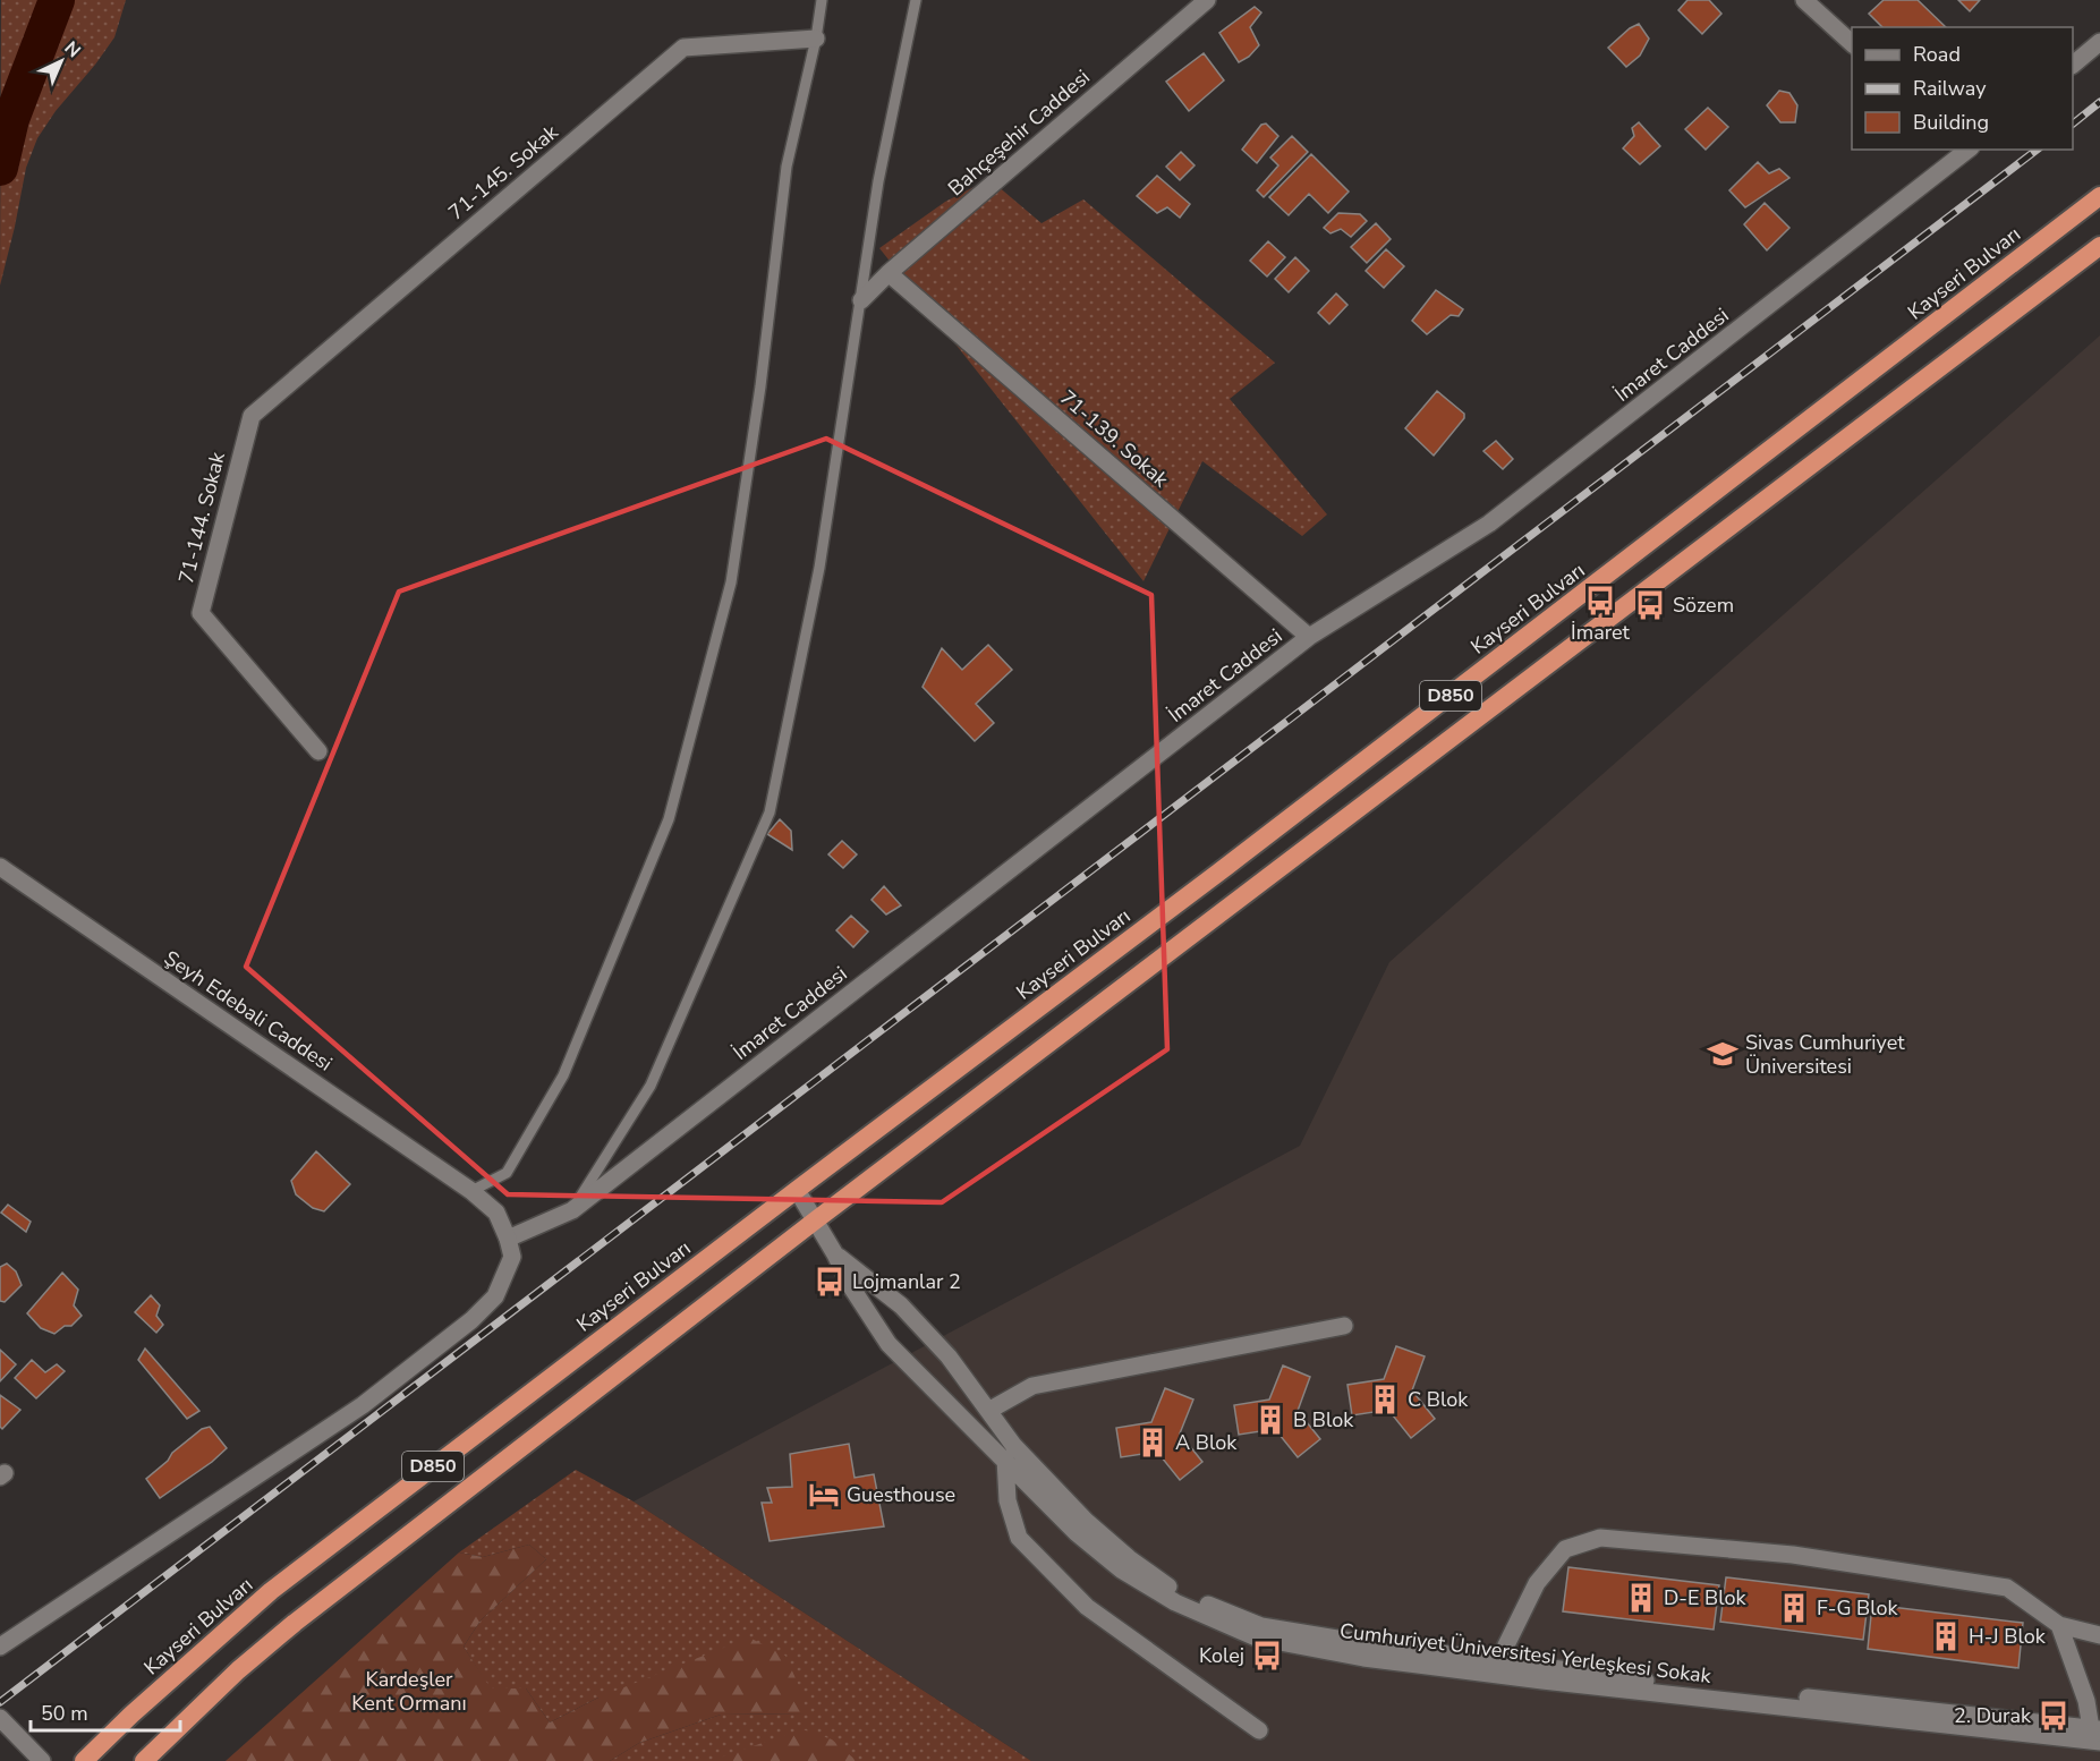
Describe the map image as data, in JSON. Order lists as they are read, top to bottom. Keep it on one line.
{"streets":{"highway":["Kayseri Bulvarı","D850"],"street":["Bahçeşehir Caddesi","71-145. Sokak","İmaret Caddesi","71-139. Sokak","71-144. Sokak","Şeyh Edebali Caddesi","Cumhuriyet Üniversitesi Yerleşkesi Sokak"]},"crossings":[["Bahçeşehir Caddesi","71-139. Sokak"],["71-145. Sokak","71-144. Sokak"],["İmaret Caddesi","71-139. Sokak"],["İmaret Caddesi","Şeyh Edebali Caddesi"]],"parks":["Kardeşler Kent Ormanı"],"places":{"bus stop":["İmaret","Sözem","Lojmanlar 2","Kolej","2. Durak"],"school or university":["Sivas Cumhuriyet Üniversitesi"],"building":["C Blok","B Blok","A Blok","D-E Blok","F-G Blok","H-J Blok"],"hotel":["Guesthouse"]},"legend":["Road","Railway","Building"],"scale_bar":"50 m","north":"top right"}
